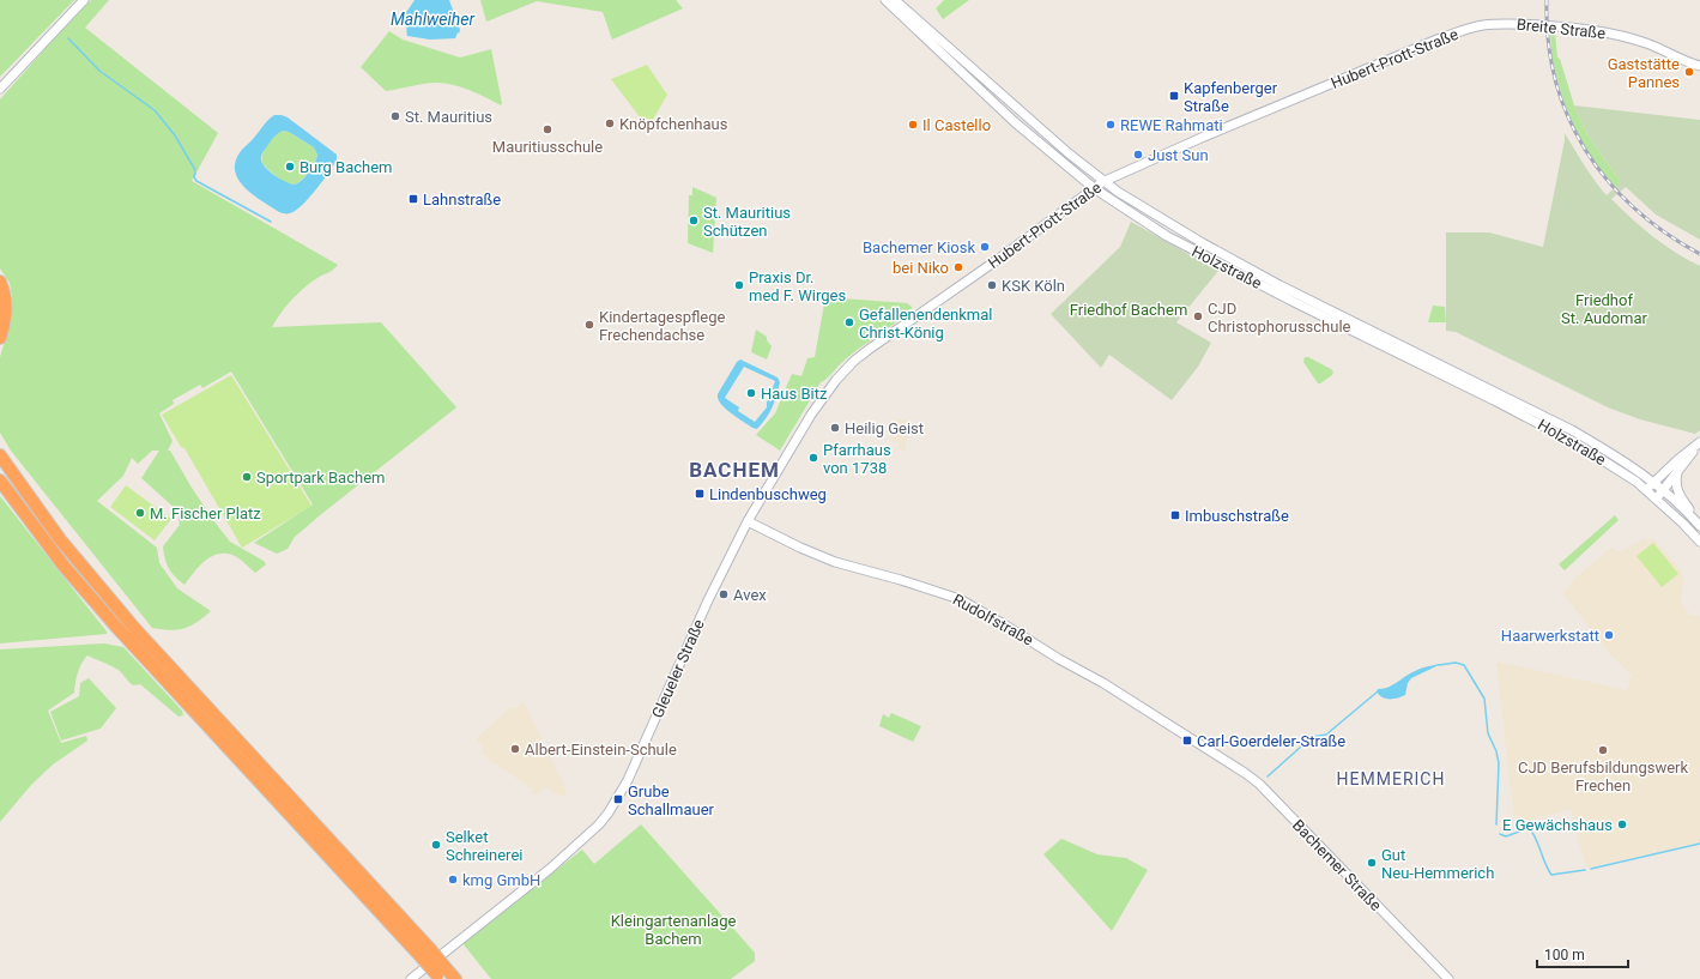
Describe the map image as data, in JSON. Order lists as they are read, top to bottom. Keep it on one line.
{"streets":{"street":["Breite Straße","Hubert-Prott-Straße","Holzstraße","Rudolfstraße","Gleueler Straße","Bachemer Straße"]},"crossings":[["Breite Straße","Hubert-Prott-Straße"],["Hubert-Prott-Straße","Holzstraße"],["Hubert-Prott-Straße","Gleueler Straße"],["Rudolfstraße","Gleueler Straße"],["Rudolfstraße","Bachemer Straße"]],"districts":["BACHEM","HEMMERICH"],"water":["Mahlweiher"],"parks":["Friedhof St. Audomar","Friedhof Bachem","Kleingartenanlage Bachem"],"places":{"other":["Gaststätte Pannes","St. Mauritius","Knöpfchenhaus","Il Castello","REWE Rahmati","Mauritiusschule","Just Sun","Burg Bachem","St. Mauritius Schützen","Bachemer Kiosk","bei Niko","Praxis Dr. med F. Wirges","KSK Köln","CJD Christophorusschule","Gefallenendenkmal Christ-König","Kindertagespflege Frechendachse","Haus Bitz","Heilig Geist","Pfarrhaus von 1738","Sportpark Bachem","M. Fischer Platz","Avex","Haarwerkstatt","Albert-Einstein-Schule","CJD Berufsbildungswerk Frechen","E Gewächshaus","Selket Schreinerei","Gut Neu-Hemmerich","kmg GmbH"],"transit":["Kapfenberger Straße","Lahnstraße","Lindenbuschweg","Imbuschstraße","Carl-Goerdeler-Straße","Grube Schallmauer"]},"scale_bar":"100 m"}
